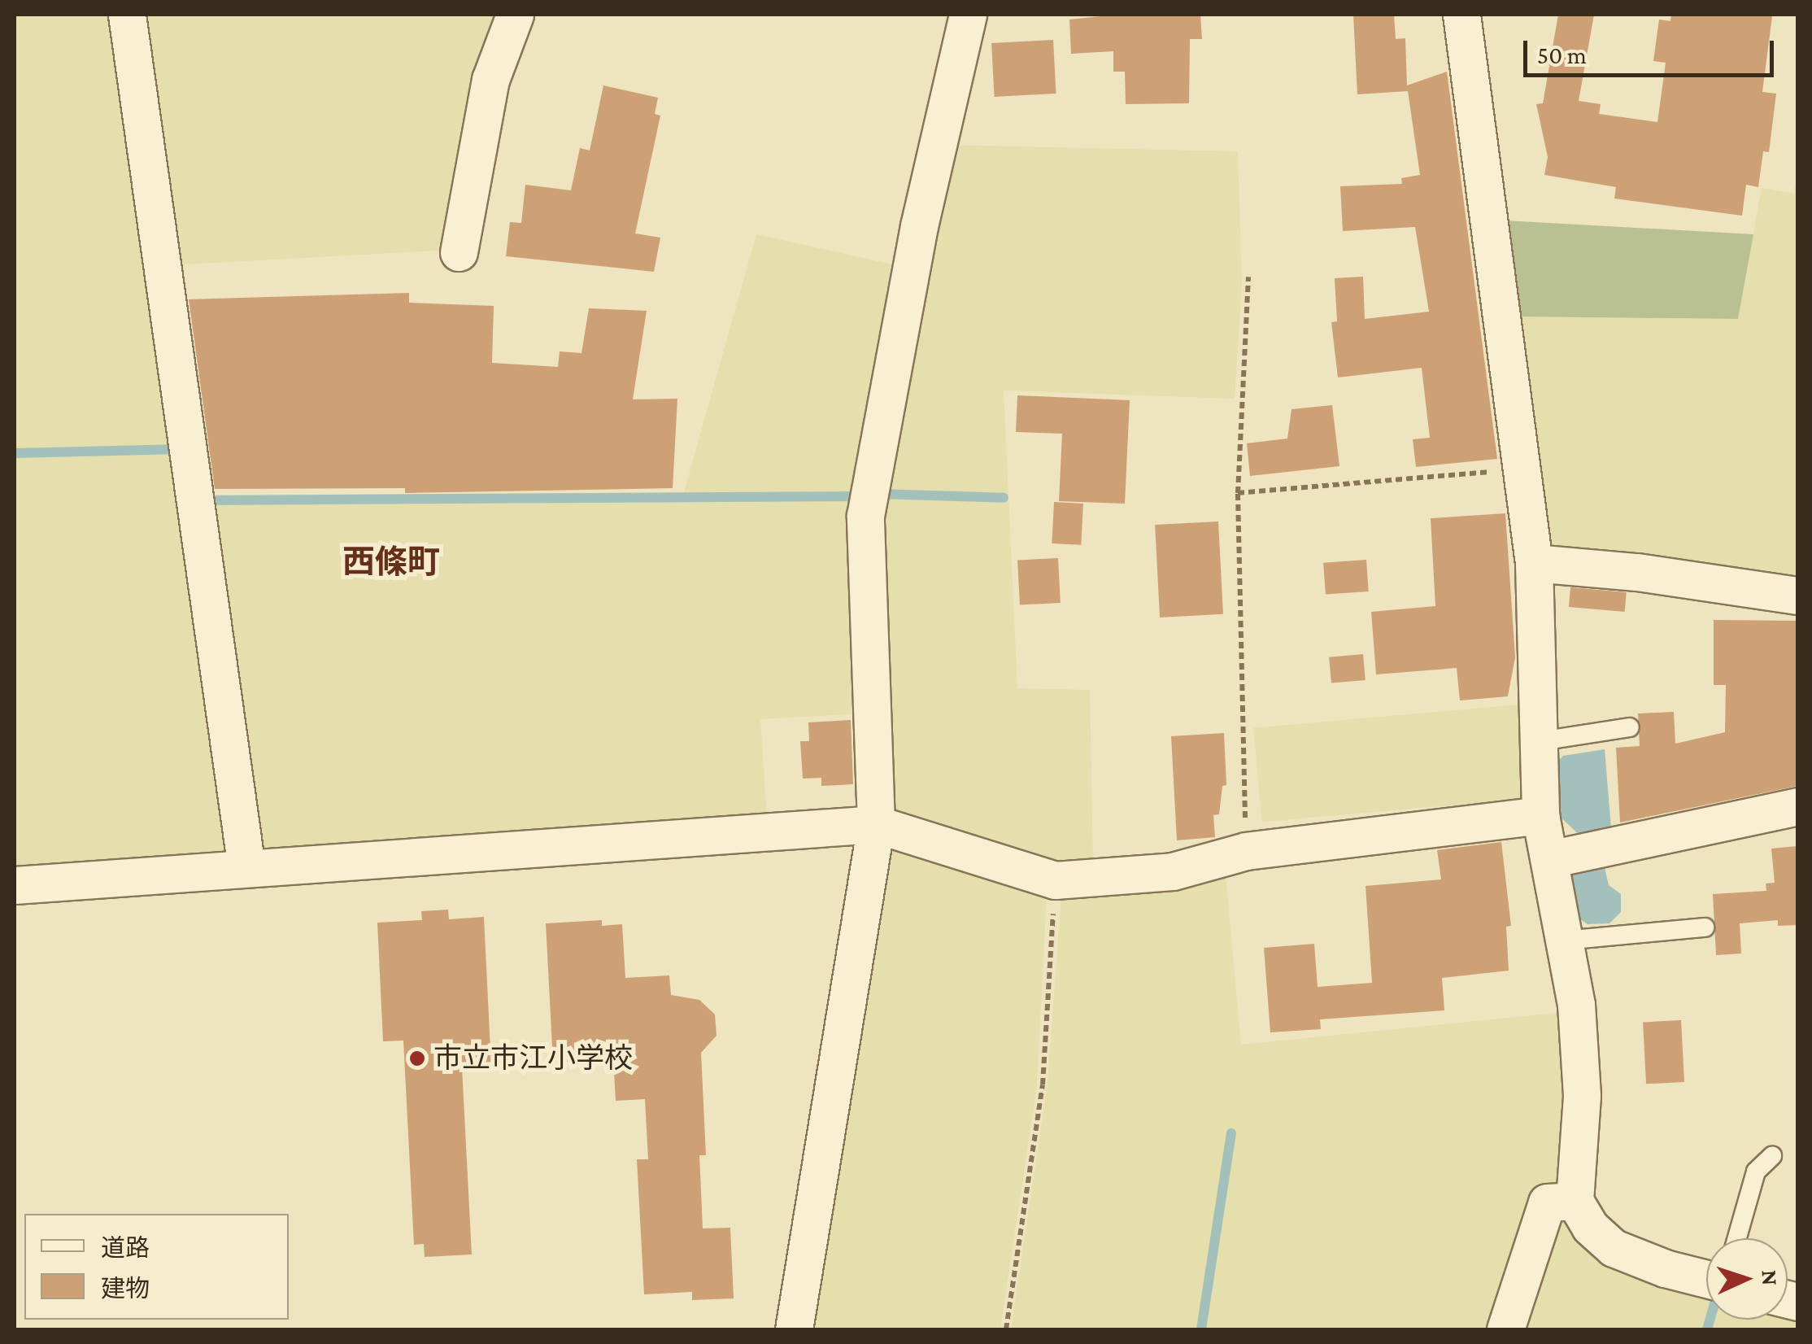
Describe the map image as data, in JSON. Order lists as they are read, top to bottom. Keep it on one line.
{"districts":["西條町"],"places":["市立市江小学校"],"legend":["道路","建物"],"scale_bar":"50 m","north":"right"}
